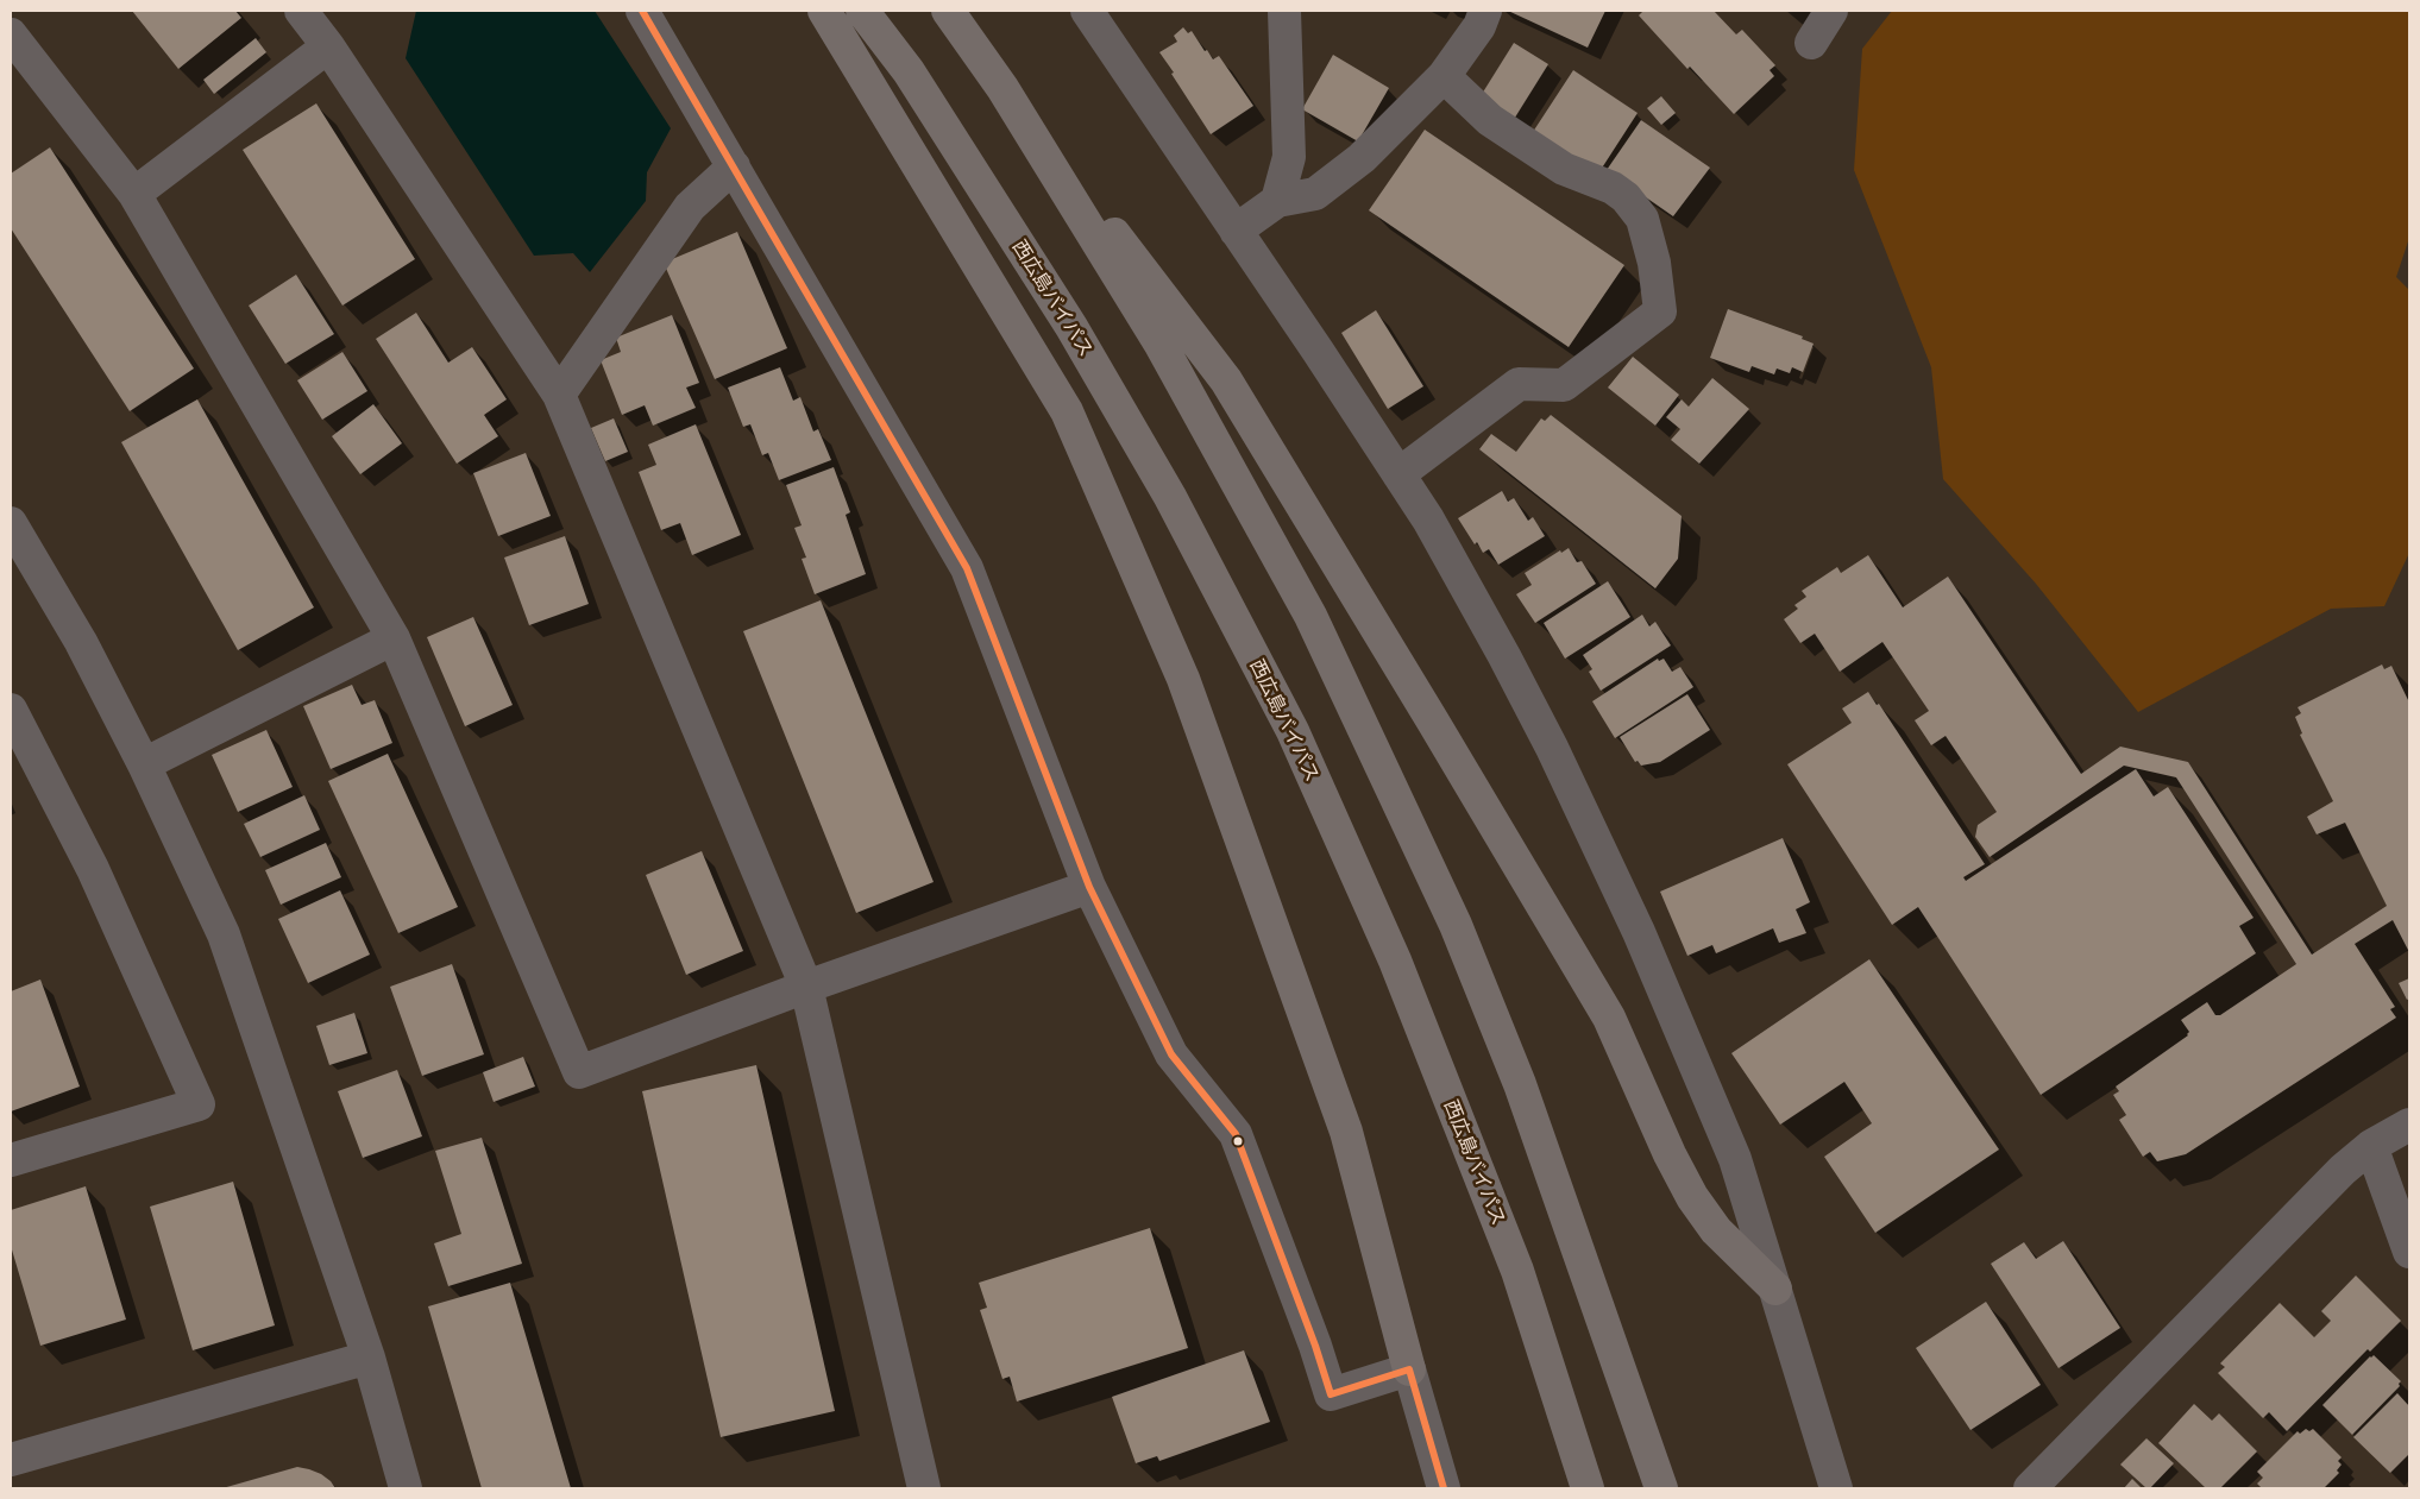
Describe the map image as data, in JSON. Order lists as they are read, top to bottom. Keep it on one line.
{"streets":{"highway":["西広島バイパス"]}}
